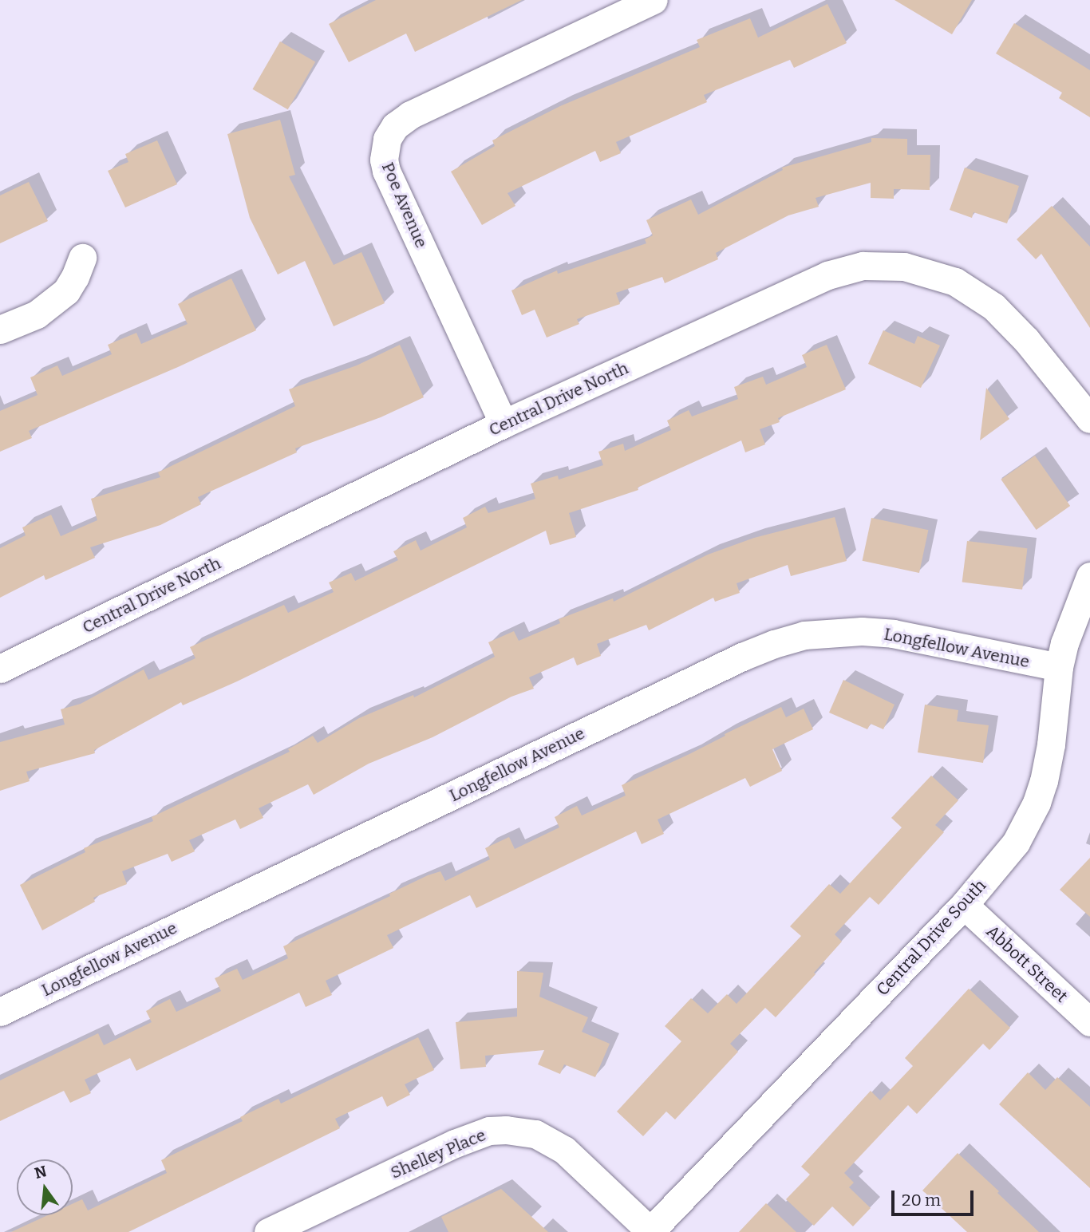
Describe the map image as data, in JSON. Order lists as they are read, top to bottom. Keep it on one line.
{"streets":{"street":["Poe Avenue","Central Drive North","Longfellow Avenue","Central Drive South","Abbott Street","Shelley Place"]},"crossings":[["Poe Avenue","Central Drive North"],["Longfellow Avenue","Central Drive South"],["Central Drive South","Abbott Street"],["Central Drive South","Shelley Place"]],"scale_bar":"20 m","north":"top"}
